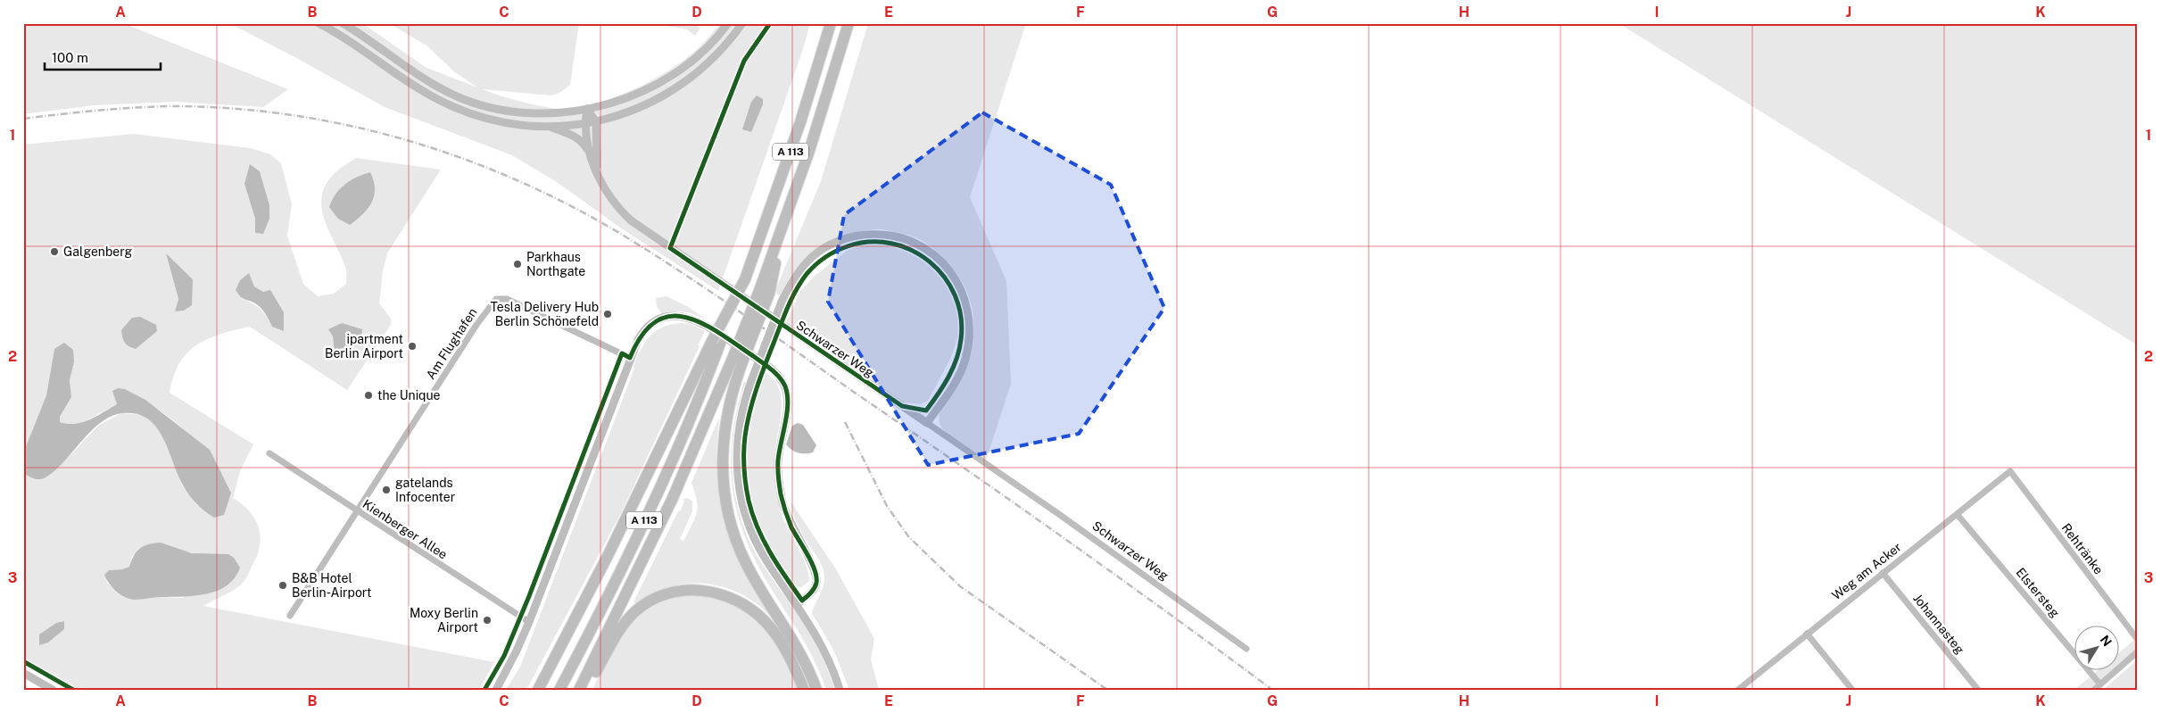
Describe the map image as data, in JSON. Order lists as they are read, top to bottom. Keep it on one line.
{"streets":{"highway":["A 113"],"street":["Am Flughafen","Schwarzer Weg","Kienberger Allee","Rehtränke","Weg am Acker","Elstersteg","Johannasteg"]},"crossings":[["Am Flughafen","Kienberger Allee"],["Rehtränke","Weg am Acker"],["Weg am Acker","Elstersteg"],["Weg am Acker","Johannasteg"]],"places":["Galgenberg","Parkhaus Northgate","Tesla Delivery Hub Berlin Schönefeld","ipartment Berlin Airport","the Unique","gatelands Infocenter","B&B Hotel Berlin-Airport","Moxy Berlin Airport"],"scale_bar":"100 m","north":"top right","grid":{"columns":["A","B","C","D","E","F","G","H","I","J","K"],"rows":["1","2","3"]}}
